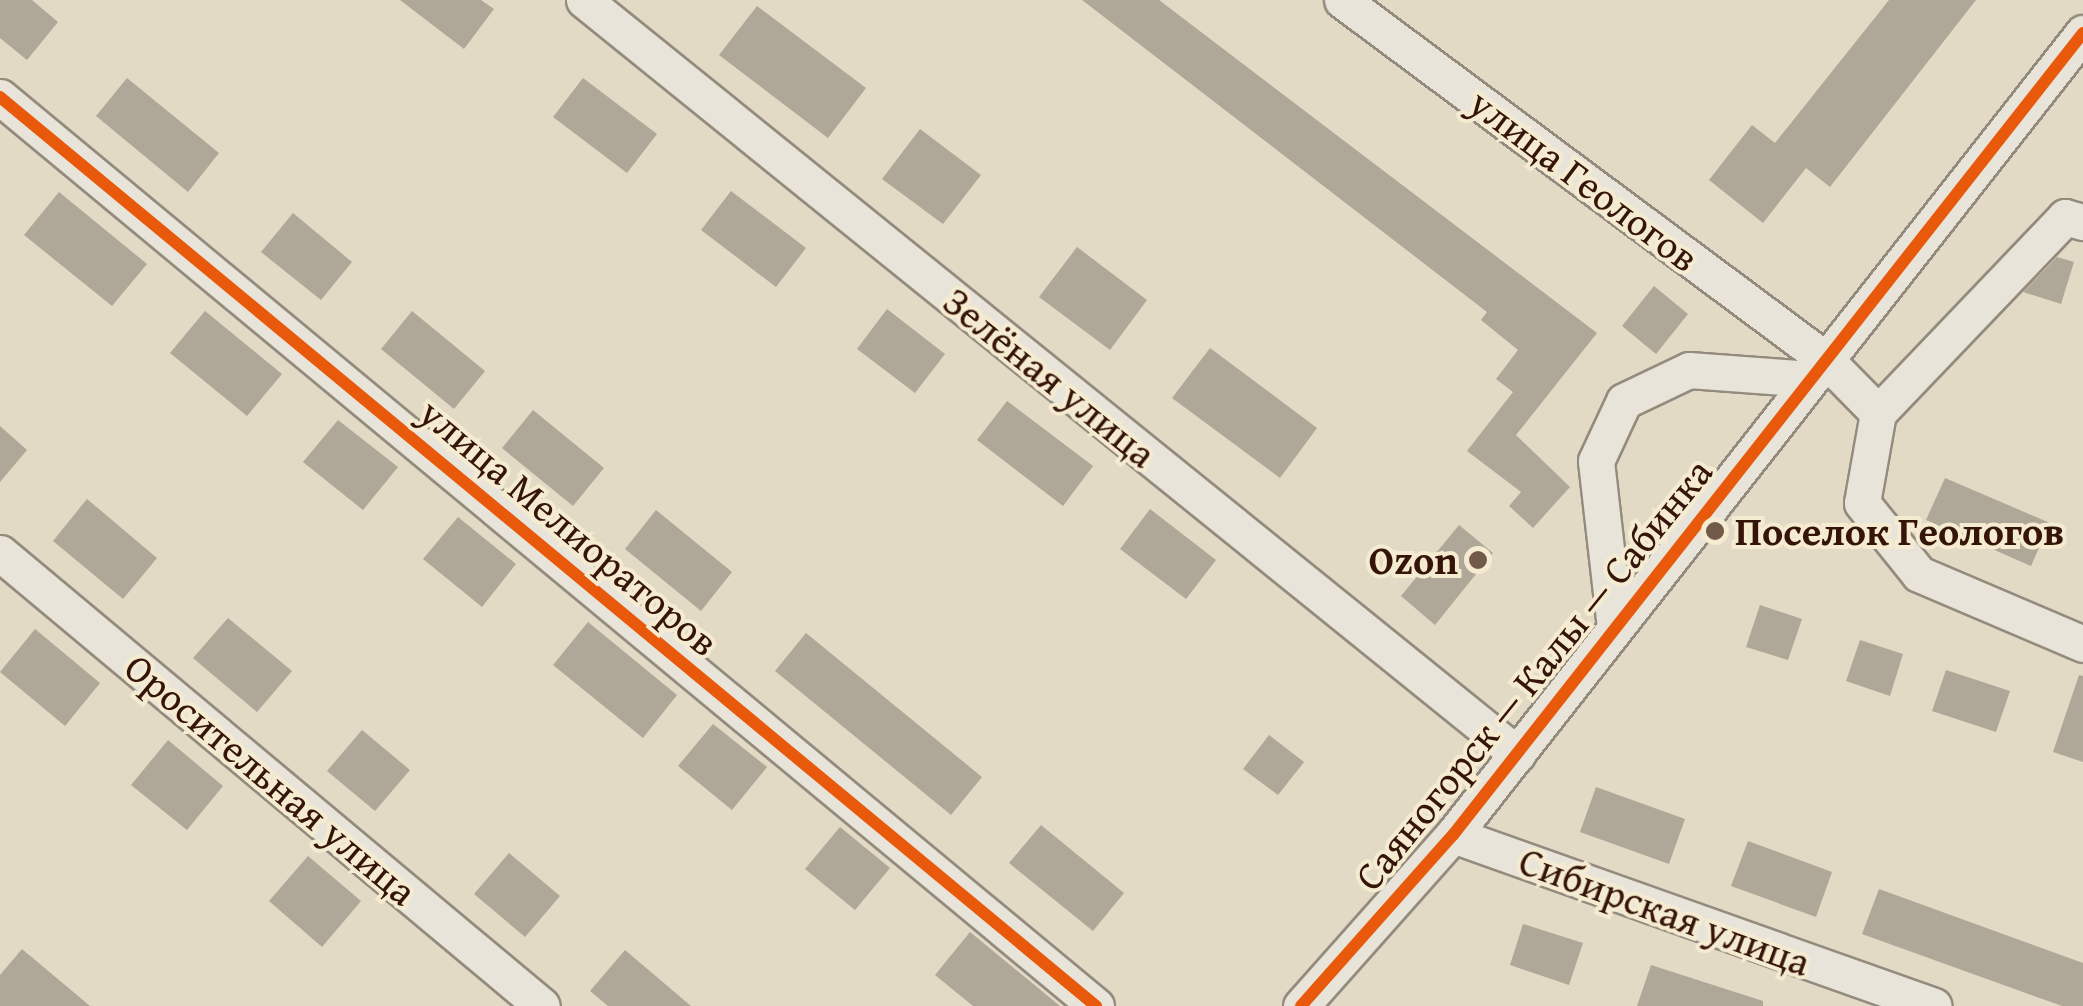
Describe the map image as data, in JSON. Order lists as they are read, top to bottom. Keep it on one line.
{"streets":{"street":["улица Геологов","Зелёная улица","улица Мелиораторов","Саяногорск — Калы — Сабинка","Оросительная улица","Сибирская улица"]},"crossings":[["улица Геологов","Саяногорск — Калы — Сабинка"],["Зелёная улица","Саяногорск — Калы — Сабинка"],["Саяногорск — Калы — Сабинка","Сибирская улица"]],"places":["Поселок Геологов","Ozon"]}
